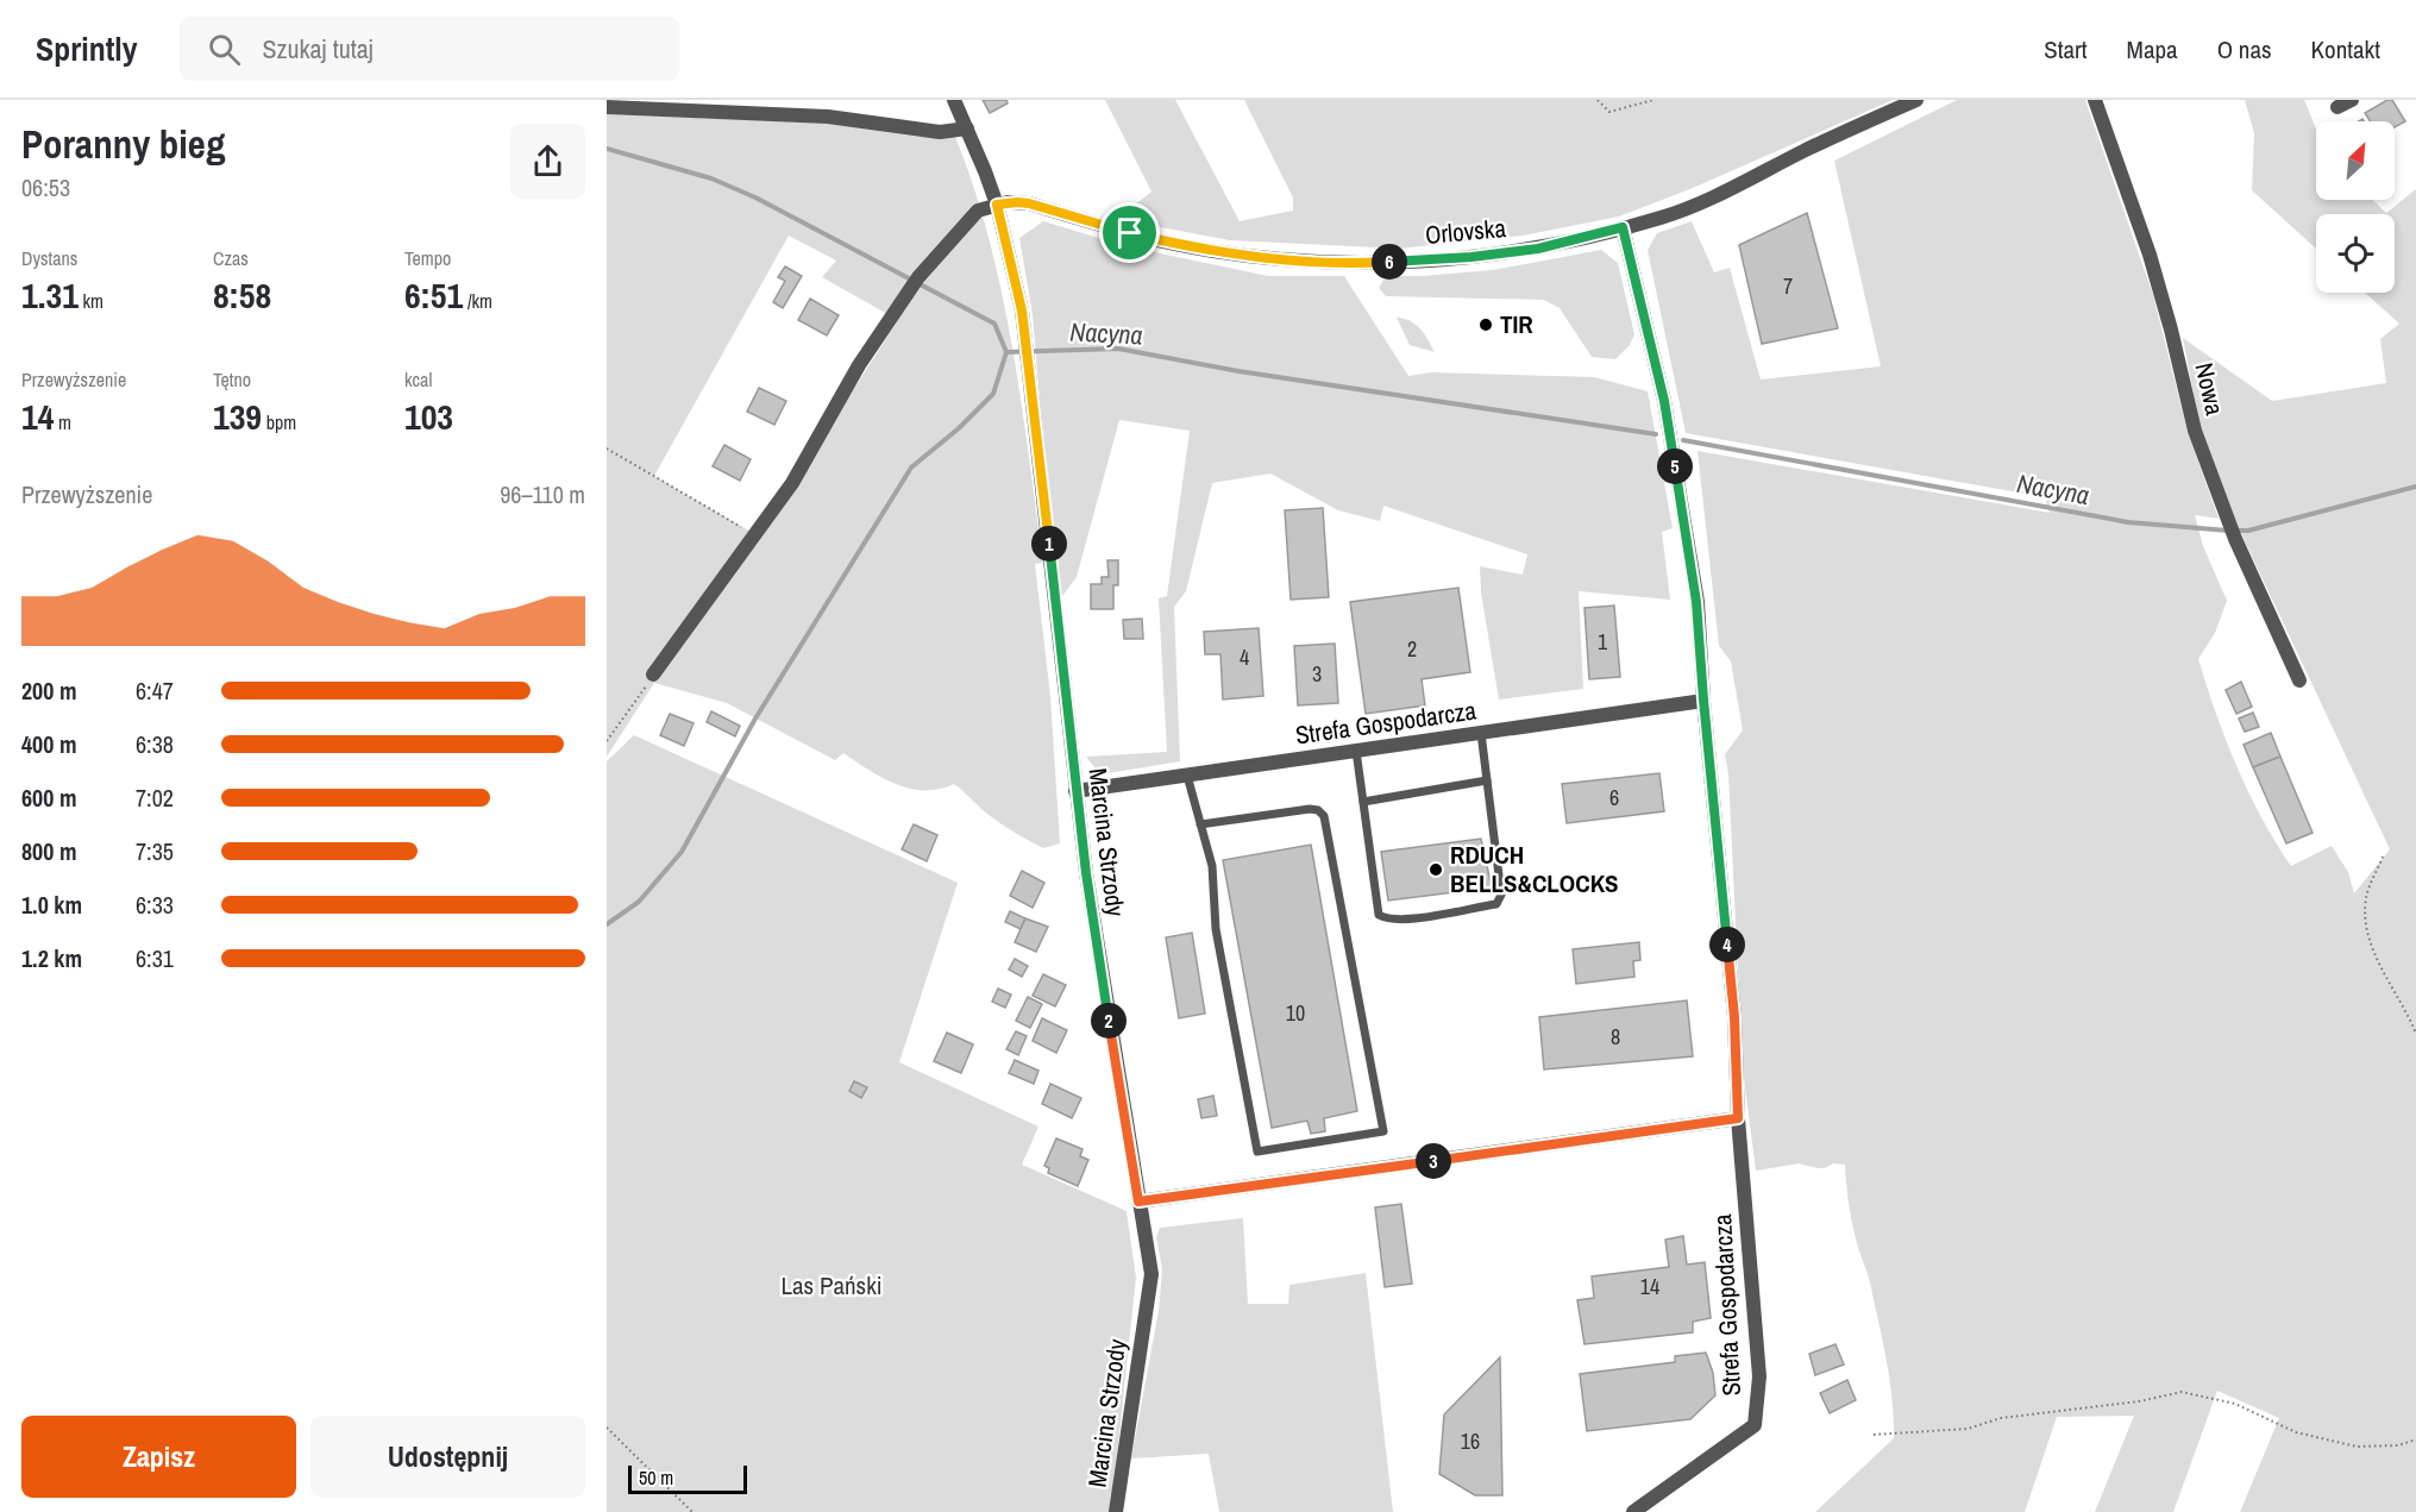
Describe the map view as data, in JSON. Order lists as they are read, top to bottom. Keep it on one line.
{"streets":{"street":["Orlovska","Nowa","Strefa Gospodarcza","Marcina Strzody"]},"crossings":[["Orlovska","Strefa Gospodarcza"],["Orlovska","Marcina Strzody"],["Strefa Gospodarcza","Marcina Strzody"]],"water":["Nacyna"],"parks":["Las Pański"],"places":["TIR","RDUCH BELLS&CLOCKS"],"house_numbers":["7","1","2","4","3","6","10","8","14","16"],"scale_bar":"50 m","north":"top right","page":{"header":"Sprintly","search":"Szukaj tutaj","nav":["Start","Mapa","O nas","Kontakt"],"heading":["Poranny bieg","06:53"],"stats":[["Dystans","1.31 km"],["Czas","8:58"],["Tempo","6:51 /km"],["Przewyższenie","14 m"],["Tętno","139 bpm"],["kcal","103"]],"pins":["6","5","1","4","2","3"],"chart":["Przewyższenie","96–110 m"],"list":[{"name":"200 m","note":"6:47"},{"name":"400 m","note":"6:38"},{"name":"600 m","note":"7:02"},{"name":"800 m","note":"7:35"},{"name":"1.0 km","note":"6:33"},{"name":"1.2 km","note":"6:31"}],"buttons":["Zapisz","Udostępnij"],"scale":"50 m"}}
